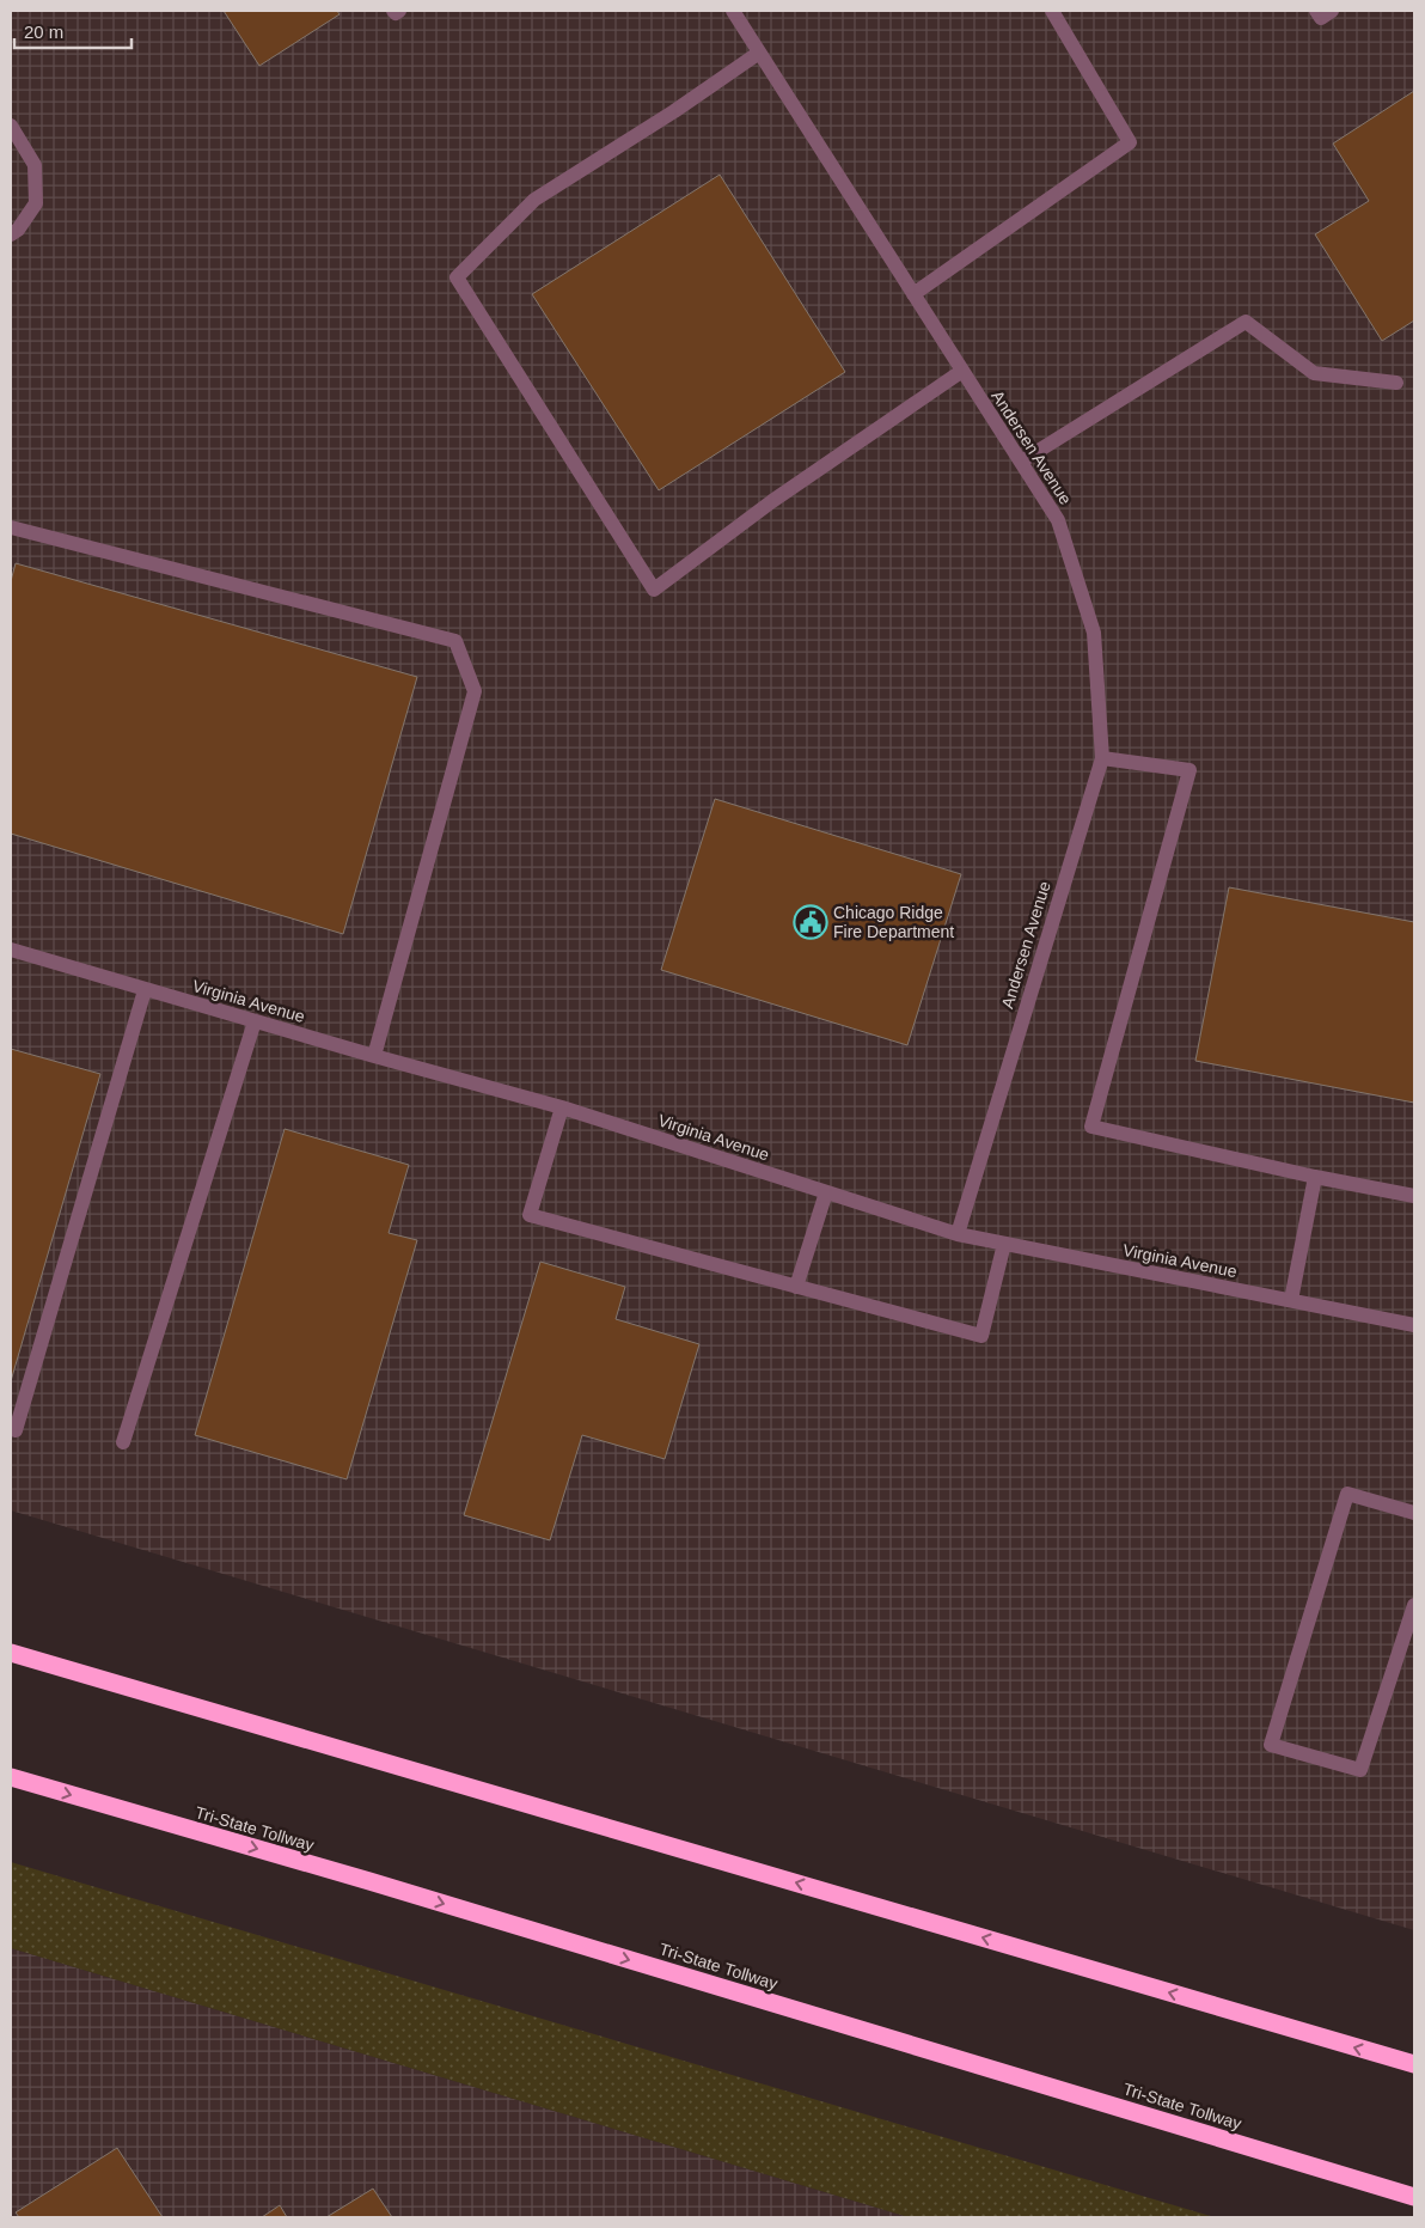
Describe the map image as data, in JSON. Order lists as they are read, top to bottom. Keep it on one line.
{"streets":{"highway":["Tri-State Tollway"],"street":["Andersen Avenue","Virginia Avenue"]},"crossings":[["Andersen Avenue","Virginia Avenue"]],"places":{"public building":["Chicago Ridge Fire Department"]},"scale_bar":"20 m"}
